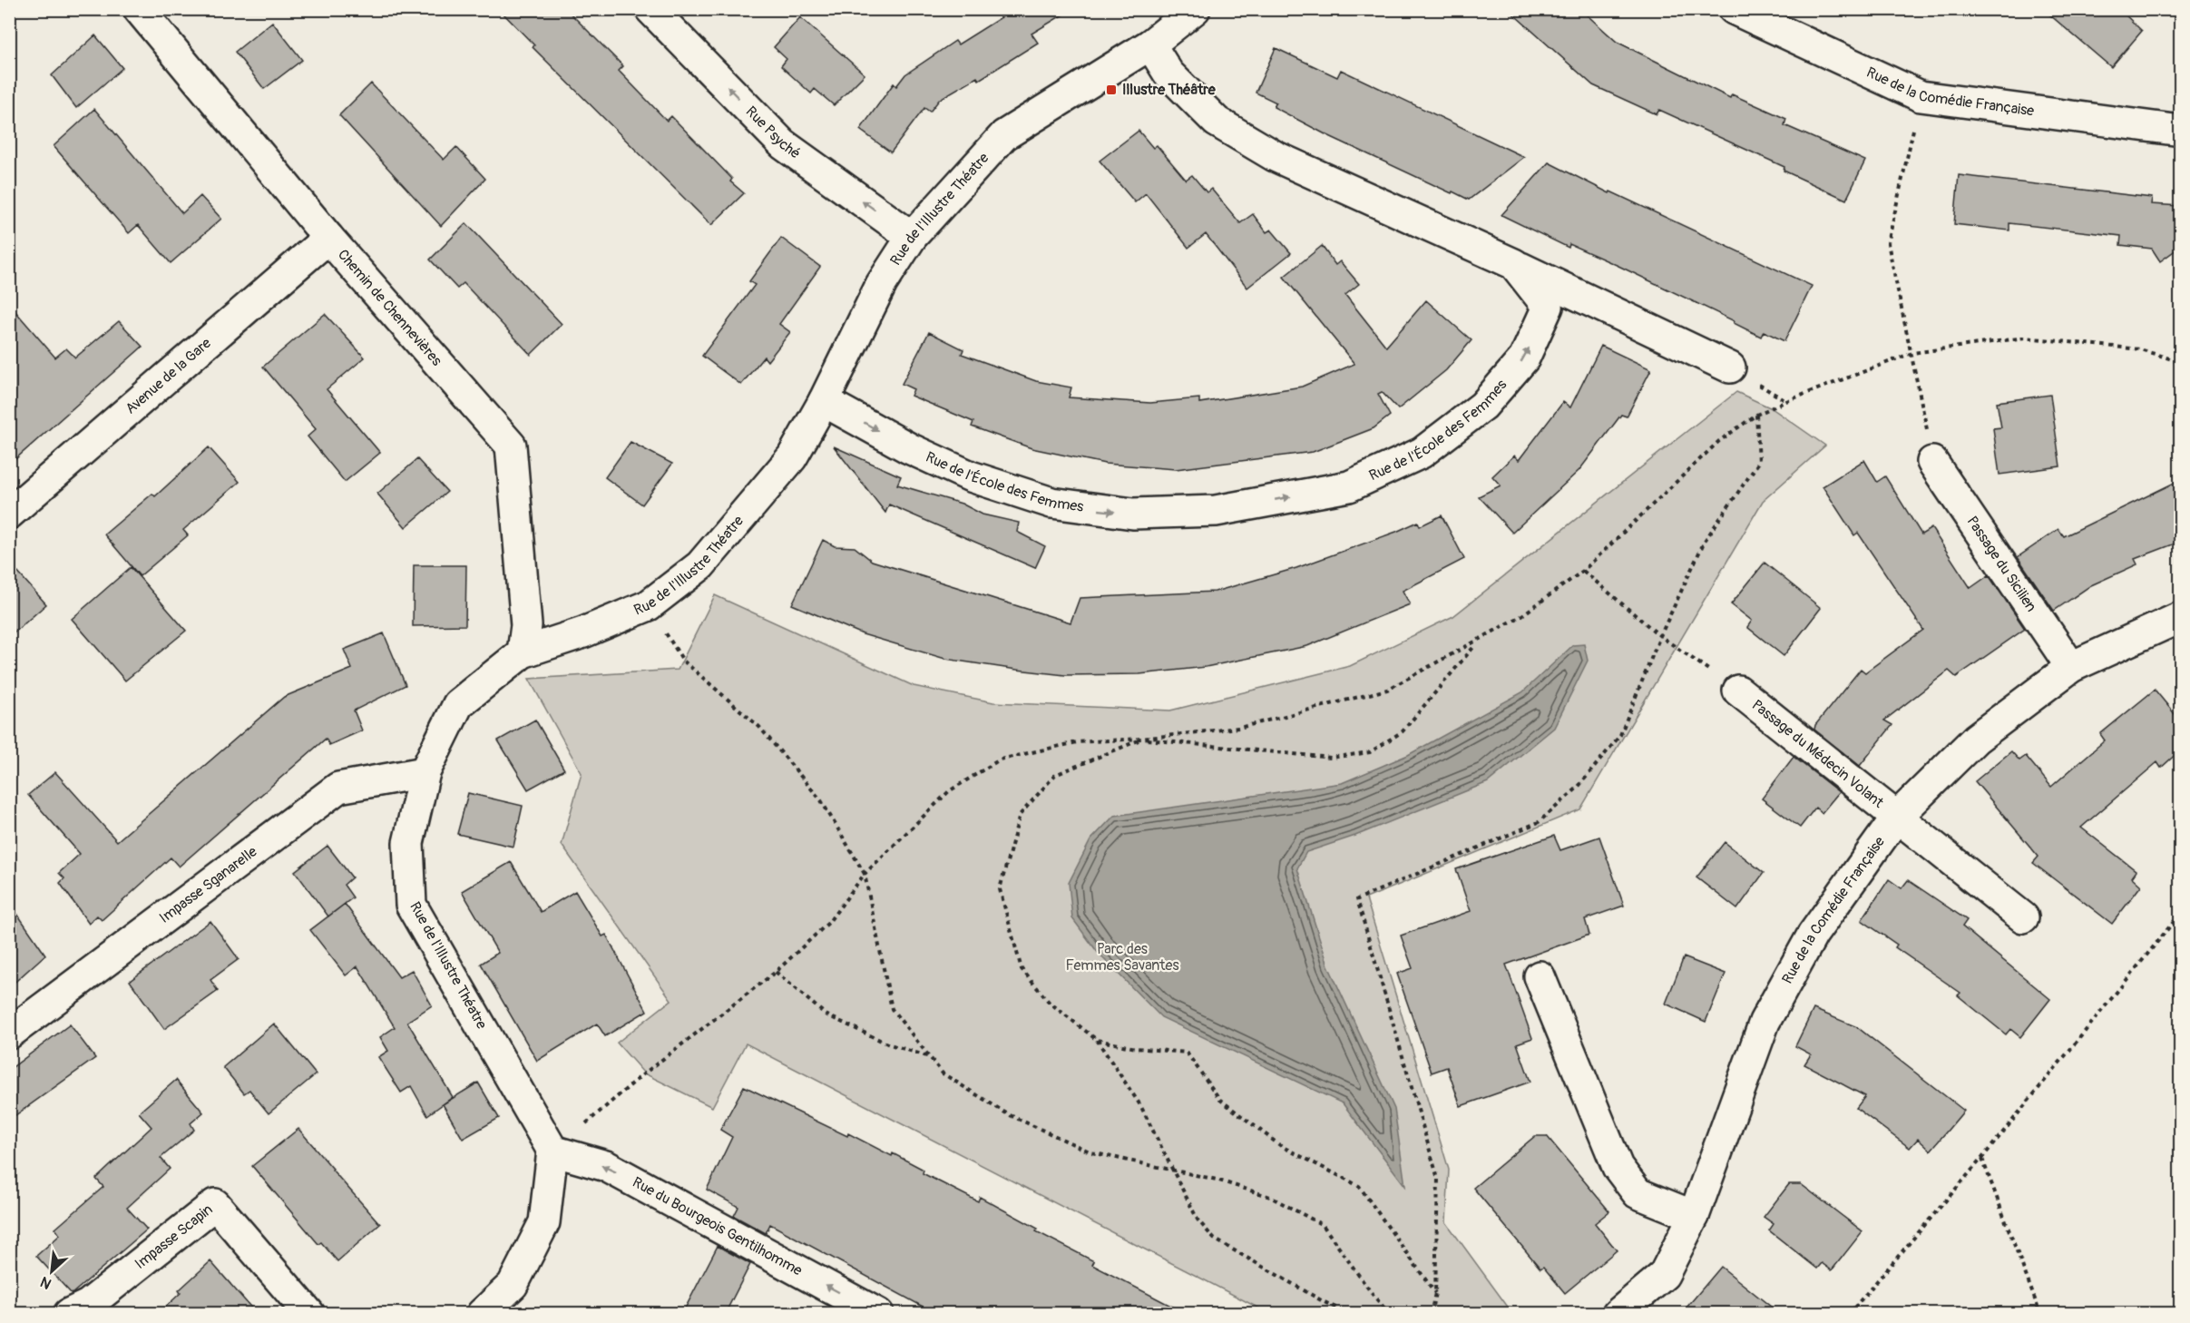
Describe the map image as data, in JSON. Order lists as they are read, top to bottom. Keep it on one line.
{"streets":{"street":["Rue de la Comédie Française","Rue Psyché","Rue de l'Illustre Théatre","Chemin de Chennevières","Avenue de la Gare","Rue de l'École des Femmes","Passage du Sicilien","Passage du Médecin Volant","Impasse Sganarelle","Rue du Bourgeois Gentilhomme","Impasse Scapin"]},"crossings":[["Rue de la Comédie Française","Passage du Sicilien"],["Rue de la Comédie Française","Passage du Médecin Volant"],["Rue Psyché","Rue de l'Illustre Théatre"],["Rue de l'Illustre Théatre","Chemin de Chennevières"],["Rue de l'Illustre Théatre","Rue de l'École des Femmes"],["Rue de l'Illustre Théatre","Impasse Sganarelle"],["Rue de l'Illustre Théatre","Rue du Bourgeois Gentilhomme"],["Chemin de Chennevières","Avenue de la Gare"]],"one_way":["Rue Psyché","Rue du Bourgeois Gentilhomme"],"parks":["Parc des Femmes Savantes"],"places":{"transit":["Illustre Théâtre"]},"north":"bottom left"}
